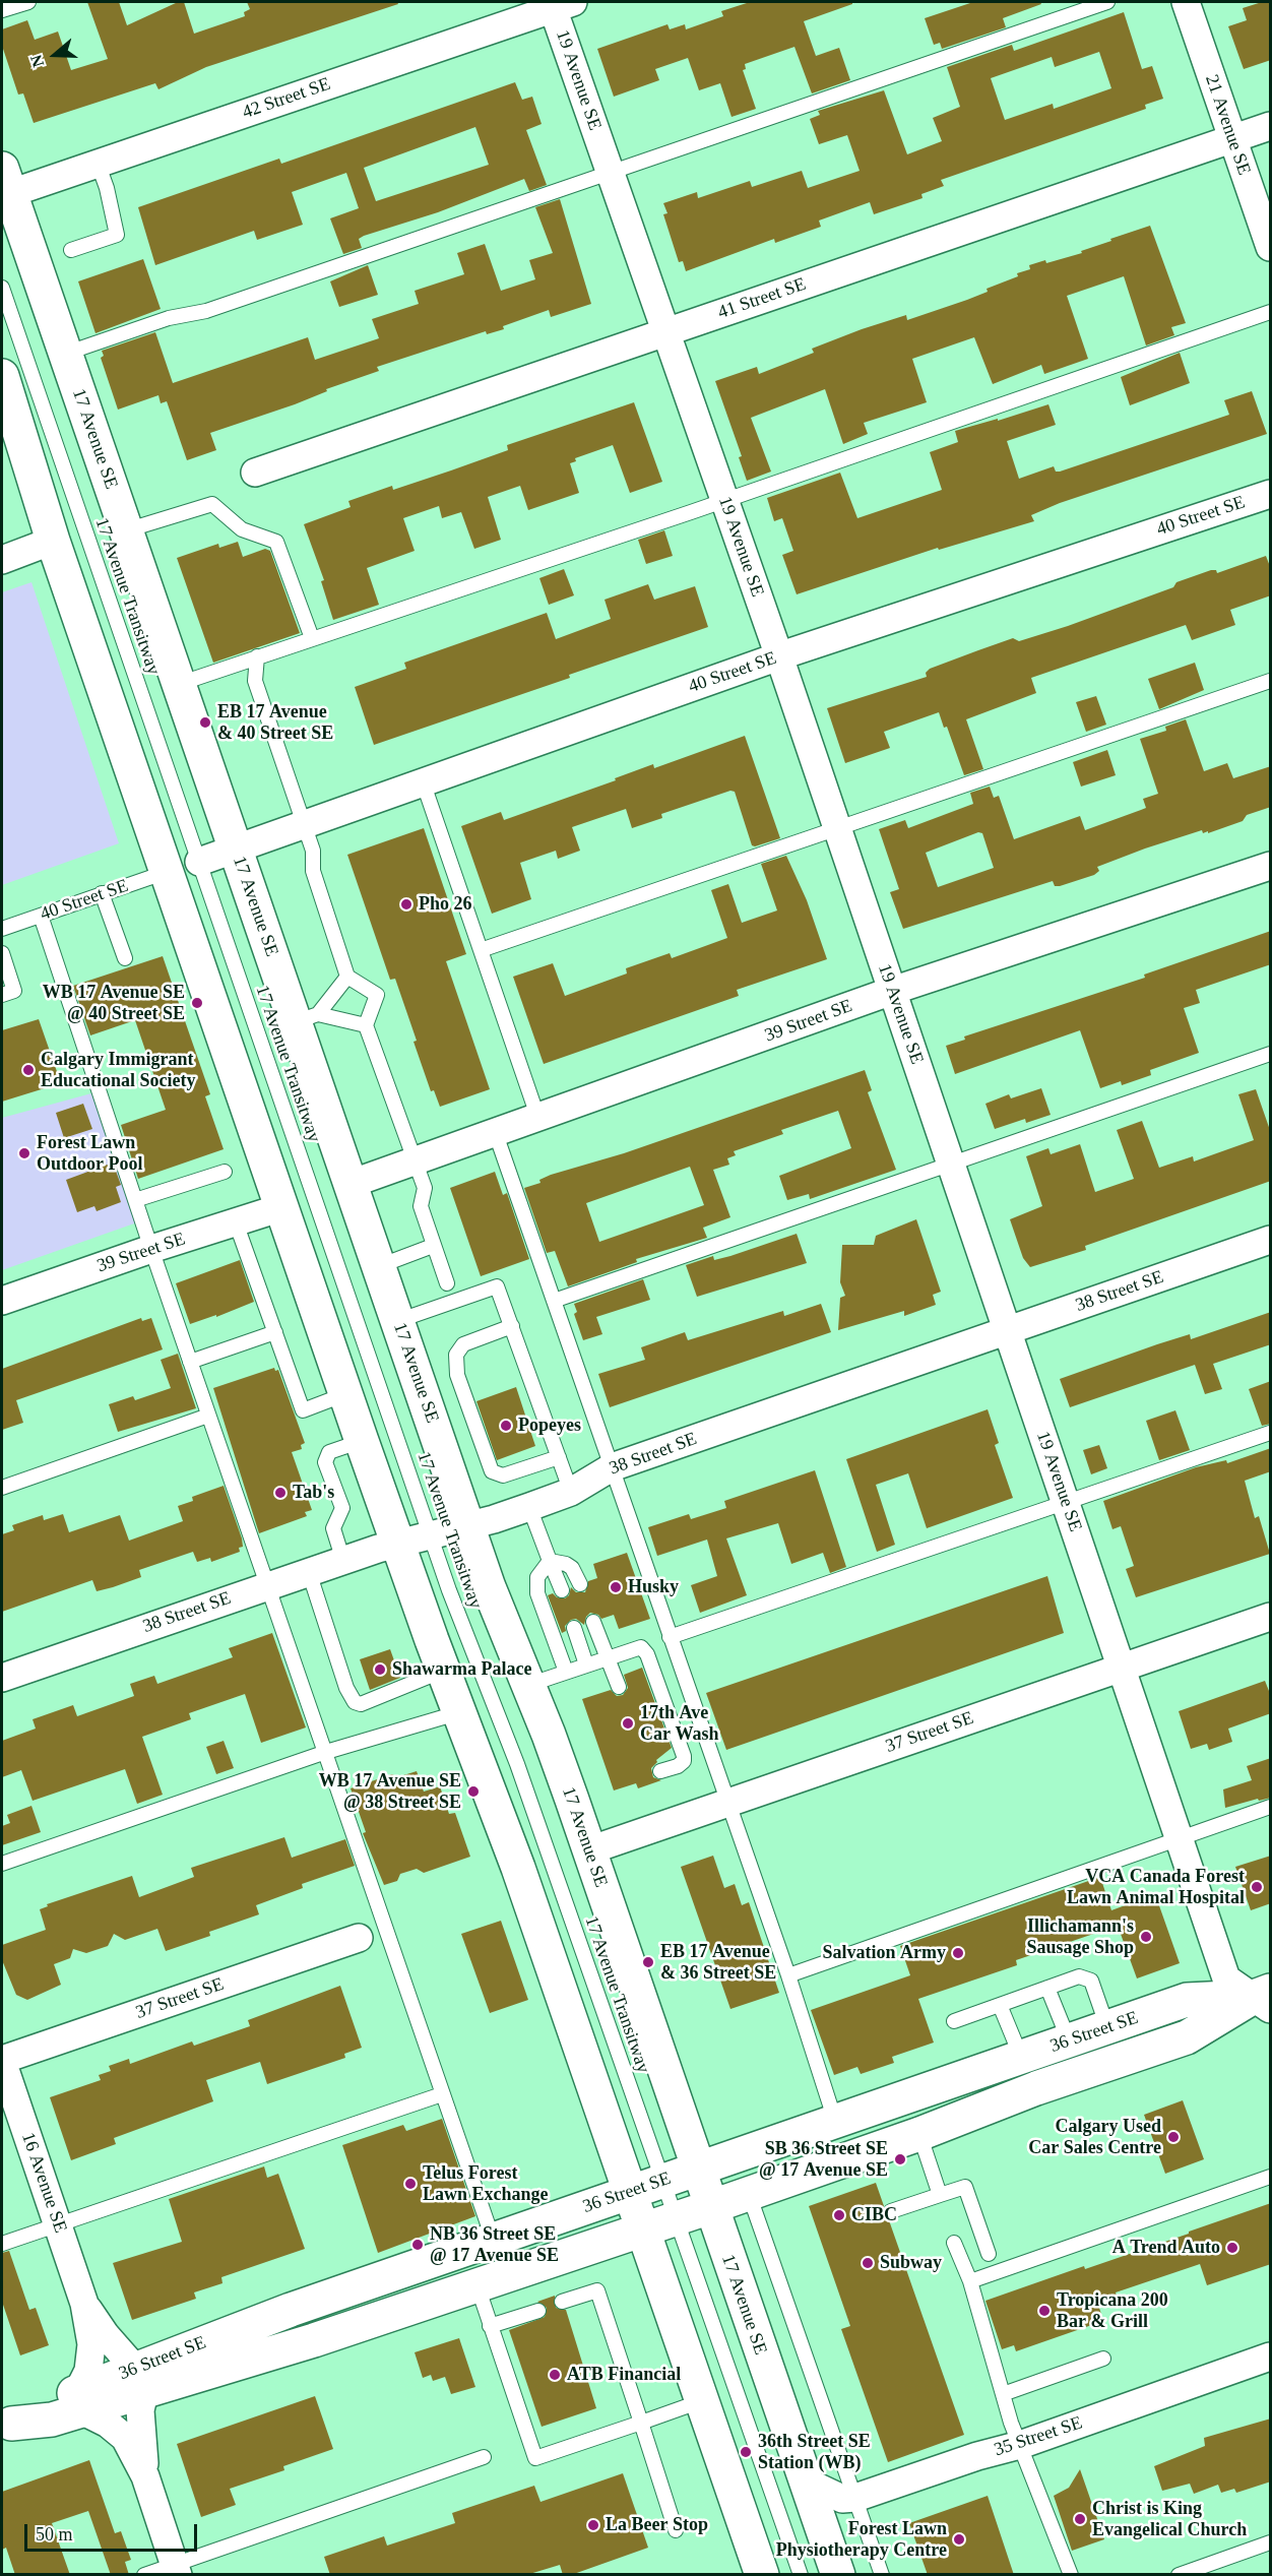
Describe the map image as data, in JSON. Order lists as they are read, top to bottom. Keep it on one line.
{"streets":{"main road":["17 Avenue SE","36 Street SE"],"street":["19 Avenue SE","42 Street SE","21 Avenue SE","41 Street SE","40 Street SE","39 Street SE","38 Street SE","37 Street SE","16 Avenue SE","35 Street SE"],"lane":["17 Avenue Transitway"]},"crossings":[["19 Avenue SE","42 Street SE"],["19 Avenue SE","41 Street SE"],["19 Avenue SE","40 Street SE"],["19 Avenue SE","39 Street SE"],["19 Avenue SE","38 Street SE"],["19 Avenue SE","37 Street SE"],["19 Avenue SE","36 Street SE"],["42 Street SE","17 Avenue SE"],["21 Avenue SE","41 Street SE"],["17 Avenue SE","40 Street SE"],["17 Avenue SE","39 Street SE"],["17 Avenue SE","38 Street SE"],["17 Avenue SE","37 Street SE"],["17 Avenue SE","36 Street SE"],["40 Street SE","17 Avenue Transitway"],["17 Avenue Transitway","38 Street SE"],["17 Avenue Transitway","36 Street SE"],["37 Street SE","16 Avenue SE"],["36 Street SE","16 Avenue SE"]],"places":["EB 17 Avenue & 40 Street SE","Pho 26","WB 17 Avenue SE @ 40 Street SE","Calgary Immigrant Educational Society","Forest Lawn Outdoor Pool","Popeyes","Tab's","Husky","Shawarma Palace","17th Ave Car Wash","WB 17 Avenue SE @ 38 Street SE","VCA Canada Forest Lawn Animal Hospital","Illichamann's Sausage Shop","Salvation Army","EB 17 Avenue & 36 Street SE","Calgary Used Car Sales Centre","SB 36 Street SE @ 17 Avenue SE","Telus Forest Lawn Exchange","CIBC","NB 36 Street SE @ 17 Avenue SE","A Trend Auto","Subway","Tropicana 200 Bar & Grill","ATB Financial","36th Street SE Station (WB)","Christ is King Evangelical Church","La Beer Stop","Forest Lawn Physiotherapy Centre"],"scale_bar":"50 m","north":"left"}
